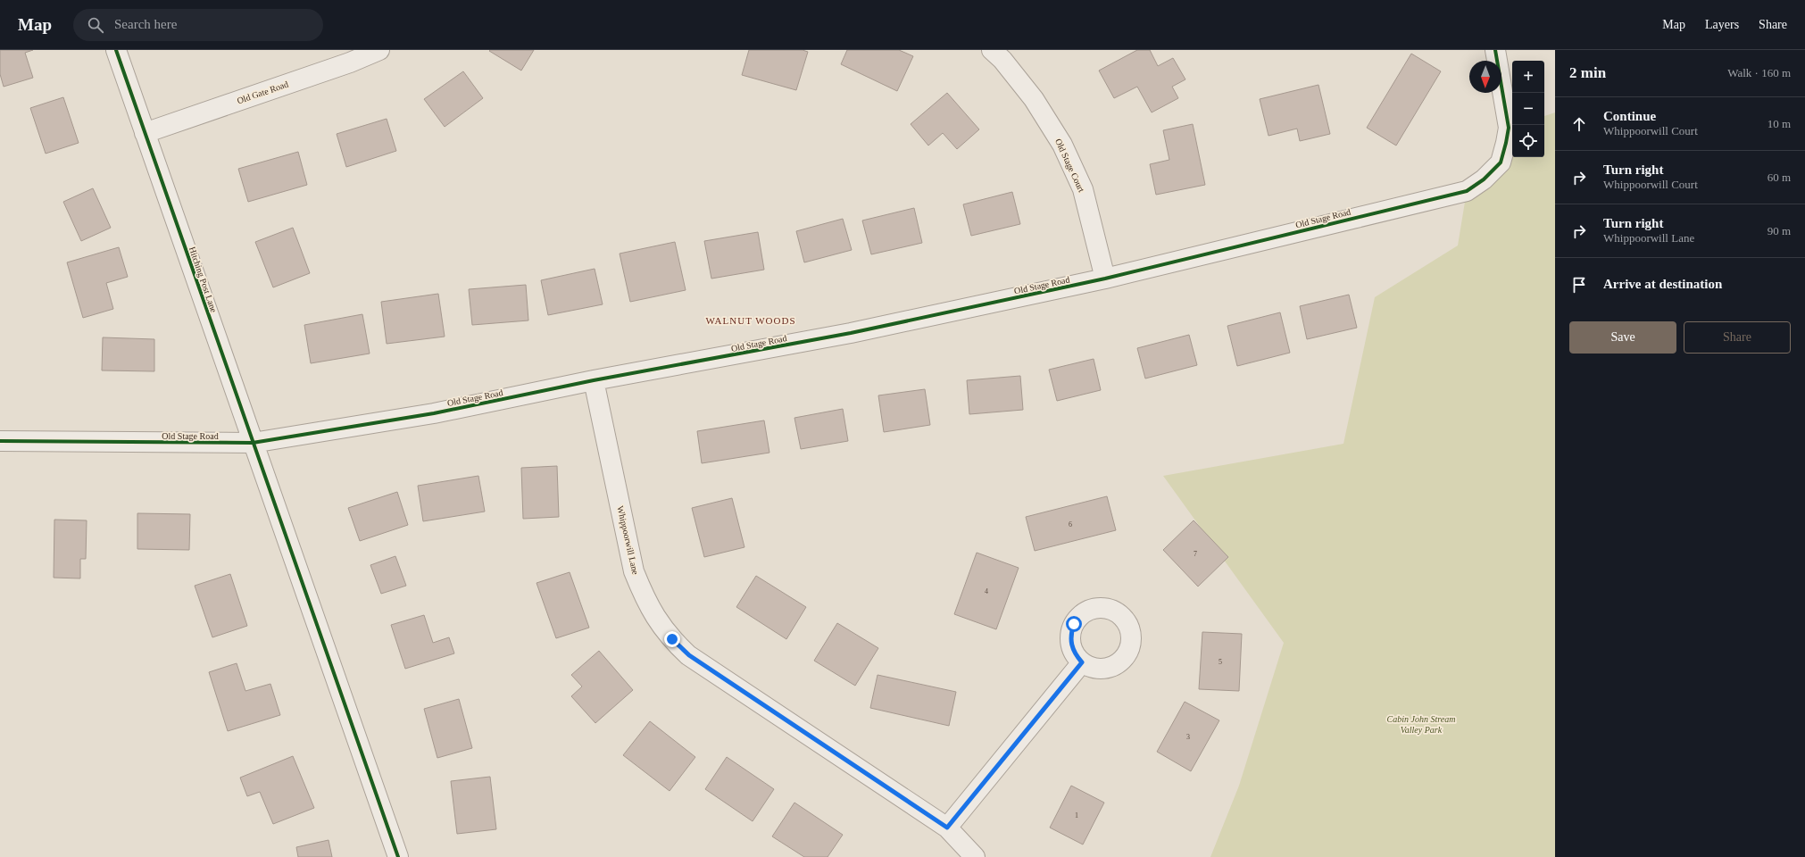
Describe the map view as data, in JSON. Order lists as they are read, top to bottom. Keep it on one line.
{"streets":{"street":["Old Gate Road","Old Stage Court","Old Stage Road","Hitching Post Lane","Whippoorwill Lane"]},"crossings":[["Old Gate Road","Hitching Post Lane"],["Old Stage Court","Old Stage Road"],["Old Stage Road","Hitching Post Lane"],["Old Stage Road","Whippoorwill Lane"]],"districts":["WALNUT WOODS"],"parks":["Cabin John Stream Valley Park"],"house_numbers":["6","7","4","5","3","1"],"north":"bottom","page":{"header":"Map","search":"Search here","nav":["Map","Layers","Share"],"heading":["2 min","Walk · 160 m"],"map_buttons":["+","−"],"list":[["Continue","Whippoorwill Court","10 m"],["Turn right","Whippoorwill Court","60 m"],["Turn right","Whippoorwill Lane","90 m"],"Arrive at destination"],"buttons":["Save","Share"]}}
